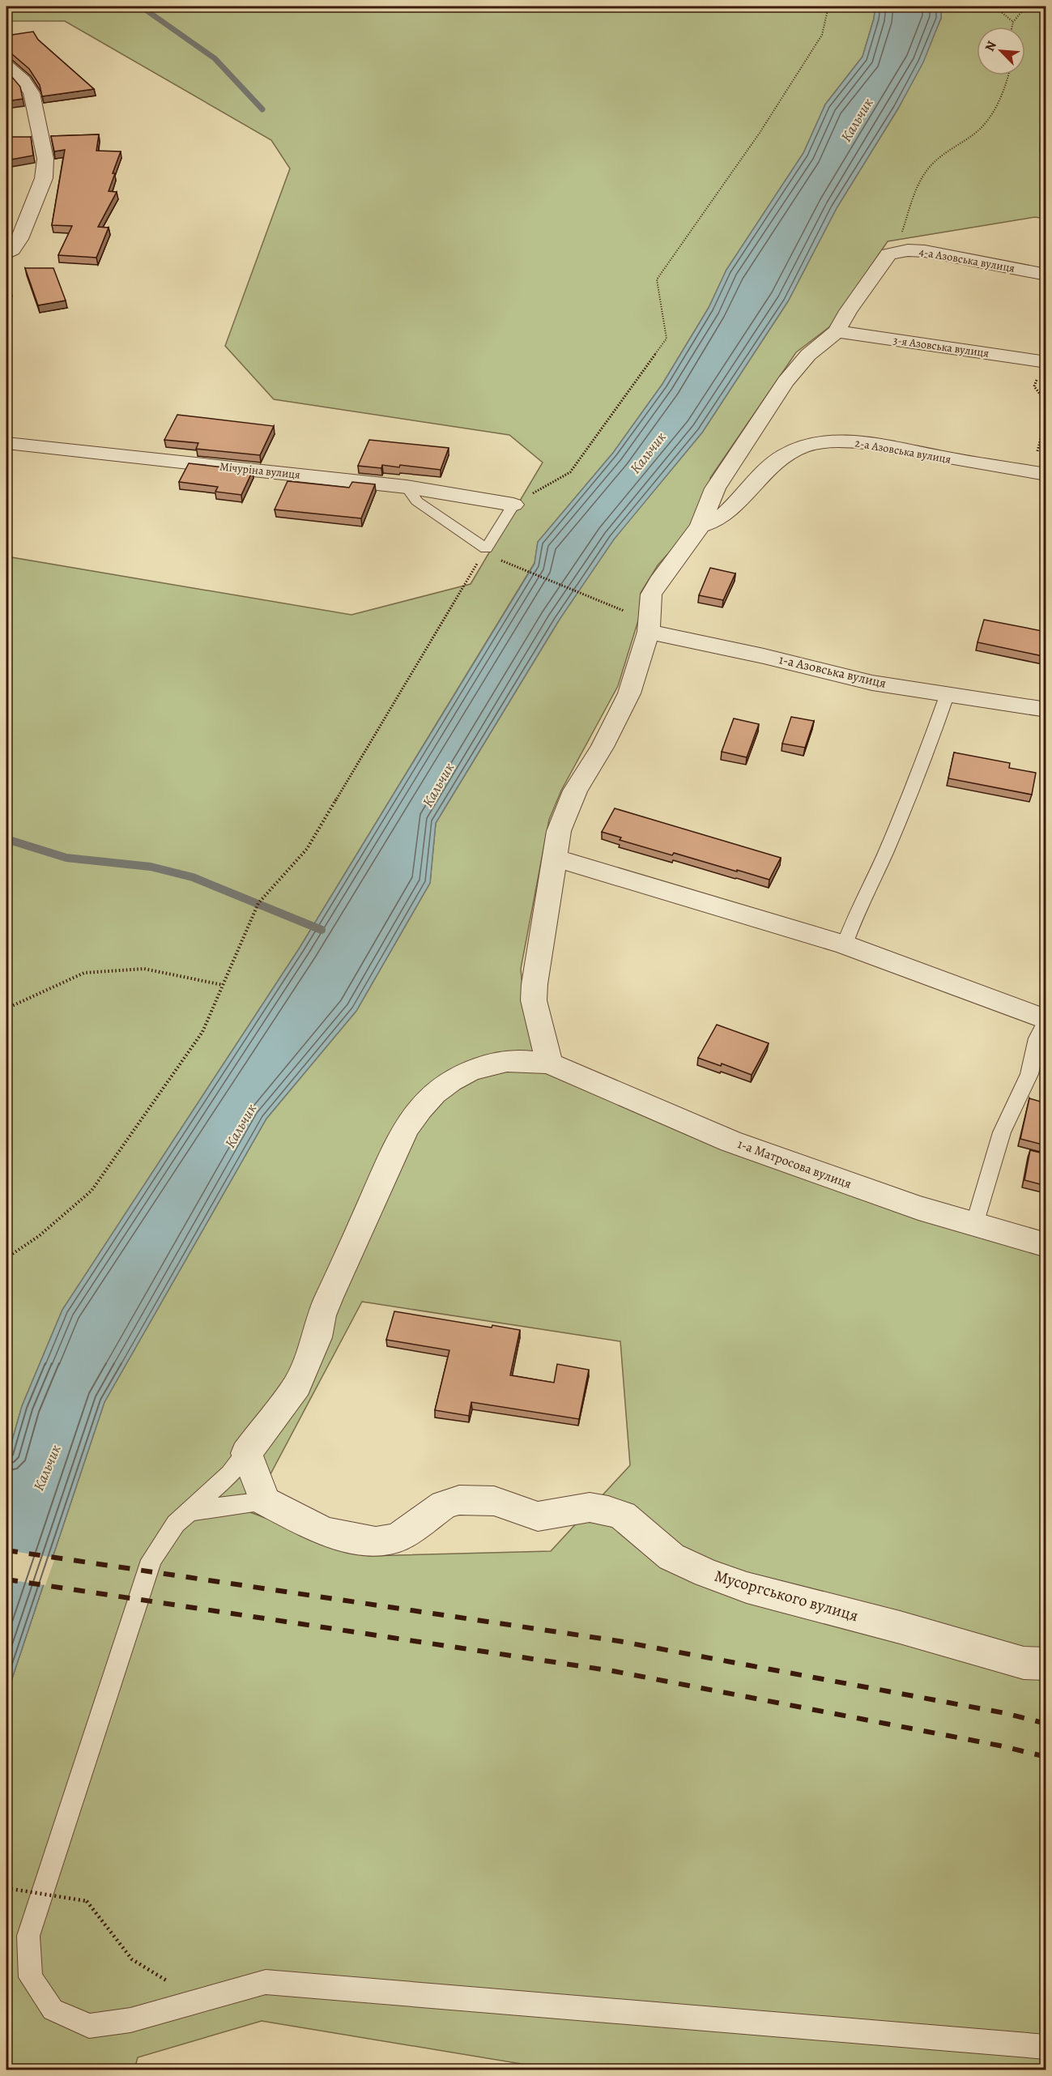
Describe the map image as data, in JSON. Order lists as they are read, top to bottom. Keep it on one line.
{"streets":{"street":["4-а Азовська вулиця","3-я Азовська вулиця","2-а Азовська вулиця","Мічуріна вулиця","1-а Азовська вулиця","1-а Матросова вулиця","Мусоргського вулиця"]},"water":["Кальчик"],"north":"top left"}
